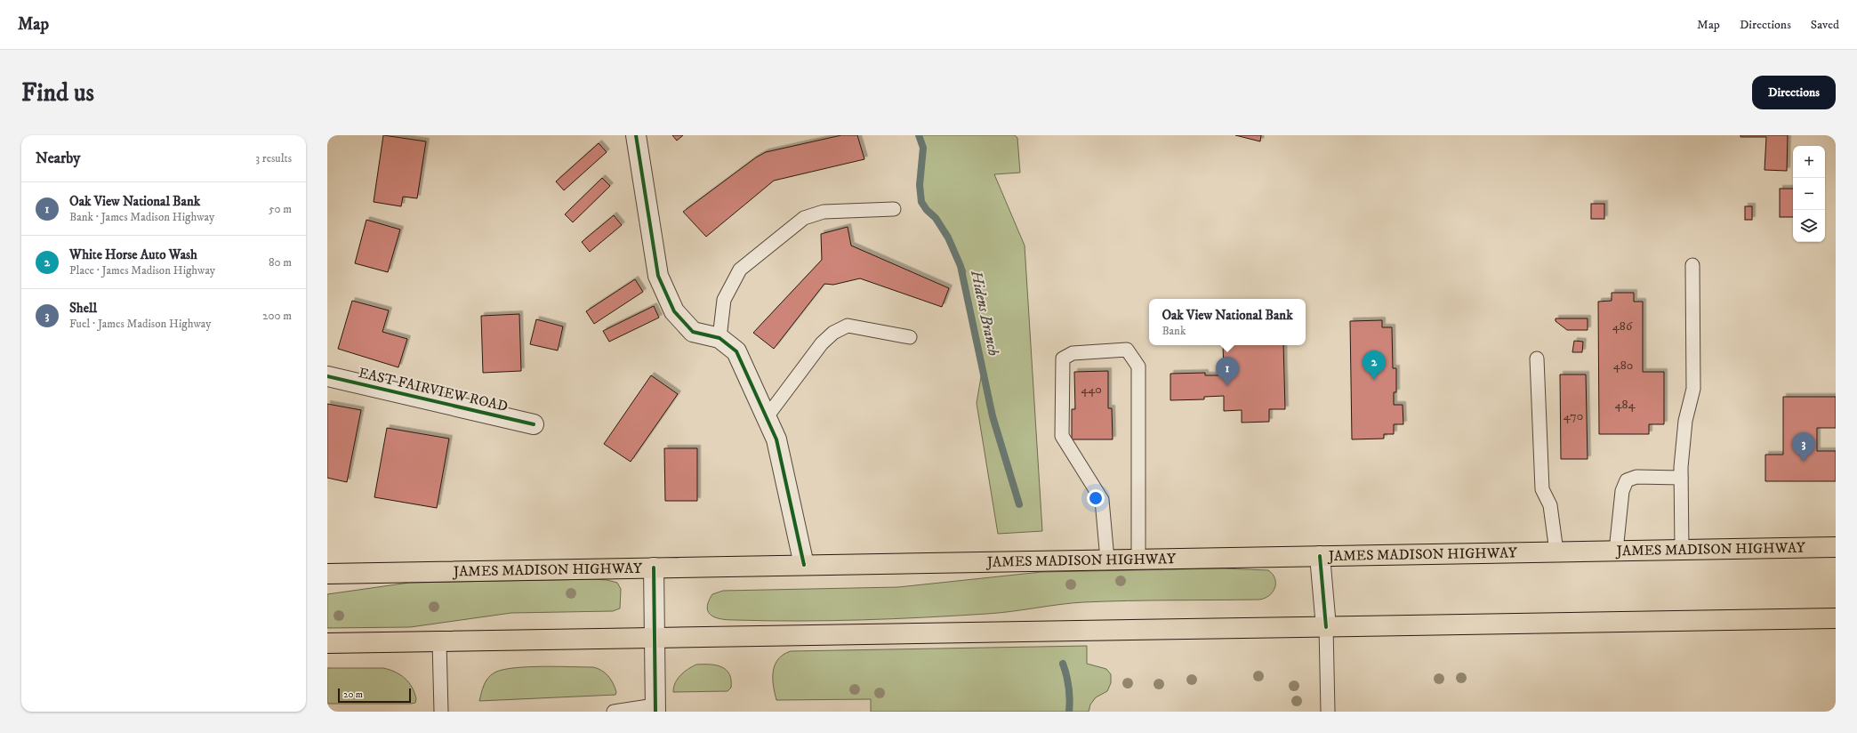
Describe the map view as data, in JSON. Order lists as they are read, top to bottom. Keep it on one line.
{"streets":{"main road":["JAMES MADISON HIGHWAY"],"street":["EAST FAIRVIEW ROAD"]},"water":["Hidens Branch"],"house_numbers":["486","480","440","484","470"],"scale_bar":"20 m","page":{"header":"Map","nav":["Map","Directions","Saved"],"buttons":"Directions","title":"Find us","heading":["Nearby","3 results"],"map_buttons":["+","−"],"list":[{"mark":"1","name":"Oak View National Bank","note":"Bank · James Madison Highway","value":"50 m"},{"mark":"2","name":"White Horse Auto Wash","note":"Place · James Madison Highway","value":"80 m"},{"mark":"3","name":"Shell","note":"Fuel · James Madison Highway","value":"200 m"}],"popup":["Oak View National Bank","Bank"],"pins":["2","1","3"],"scale":"20 m"}}
